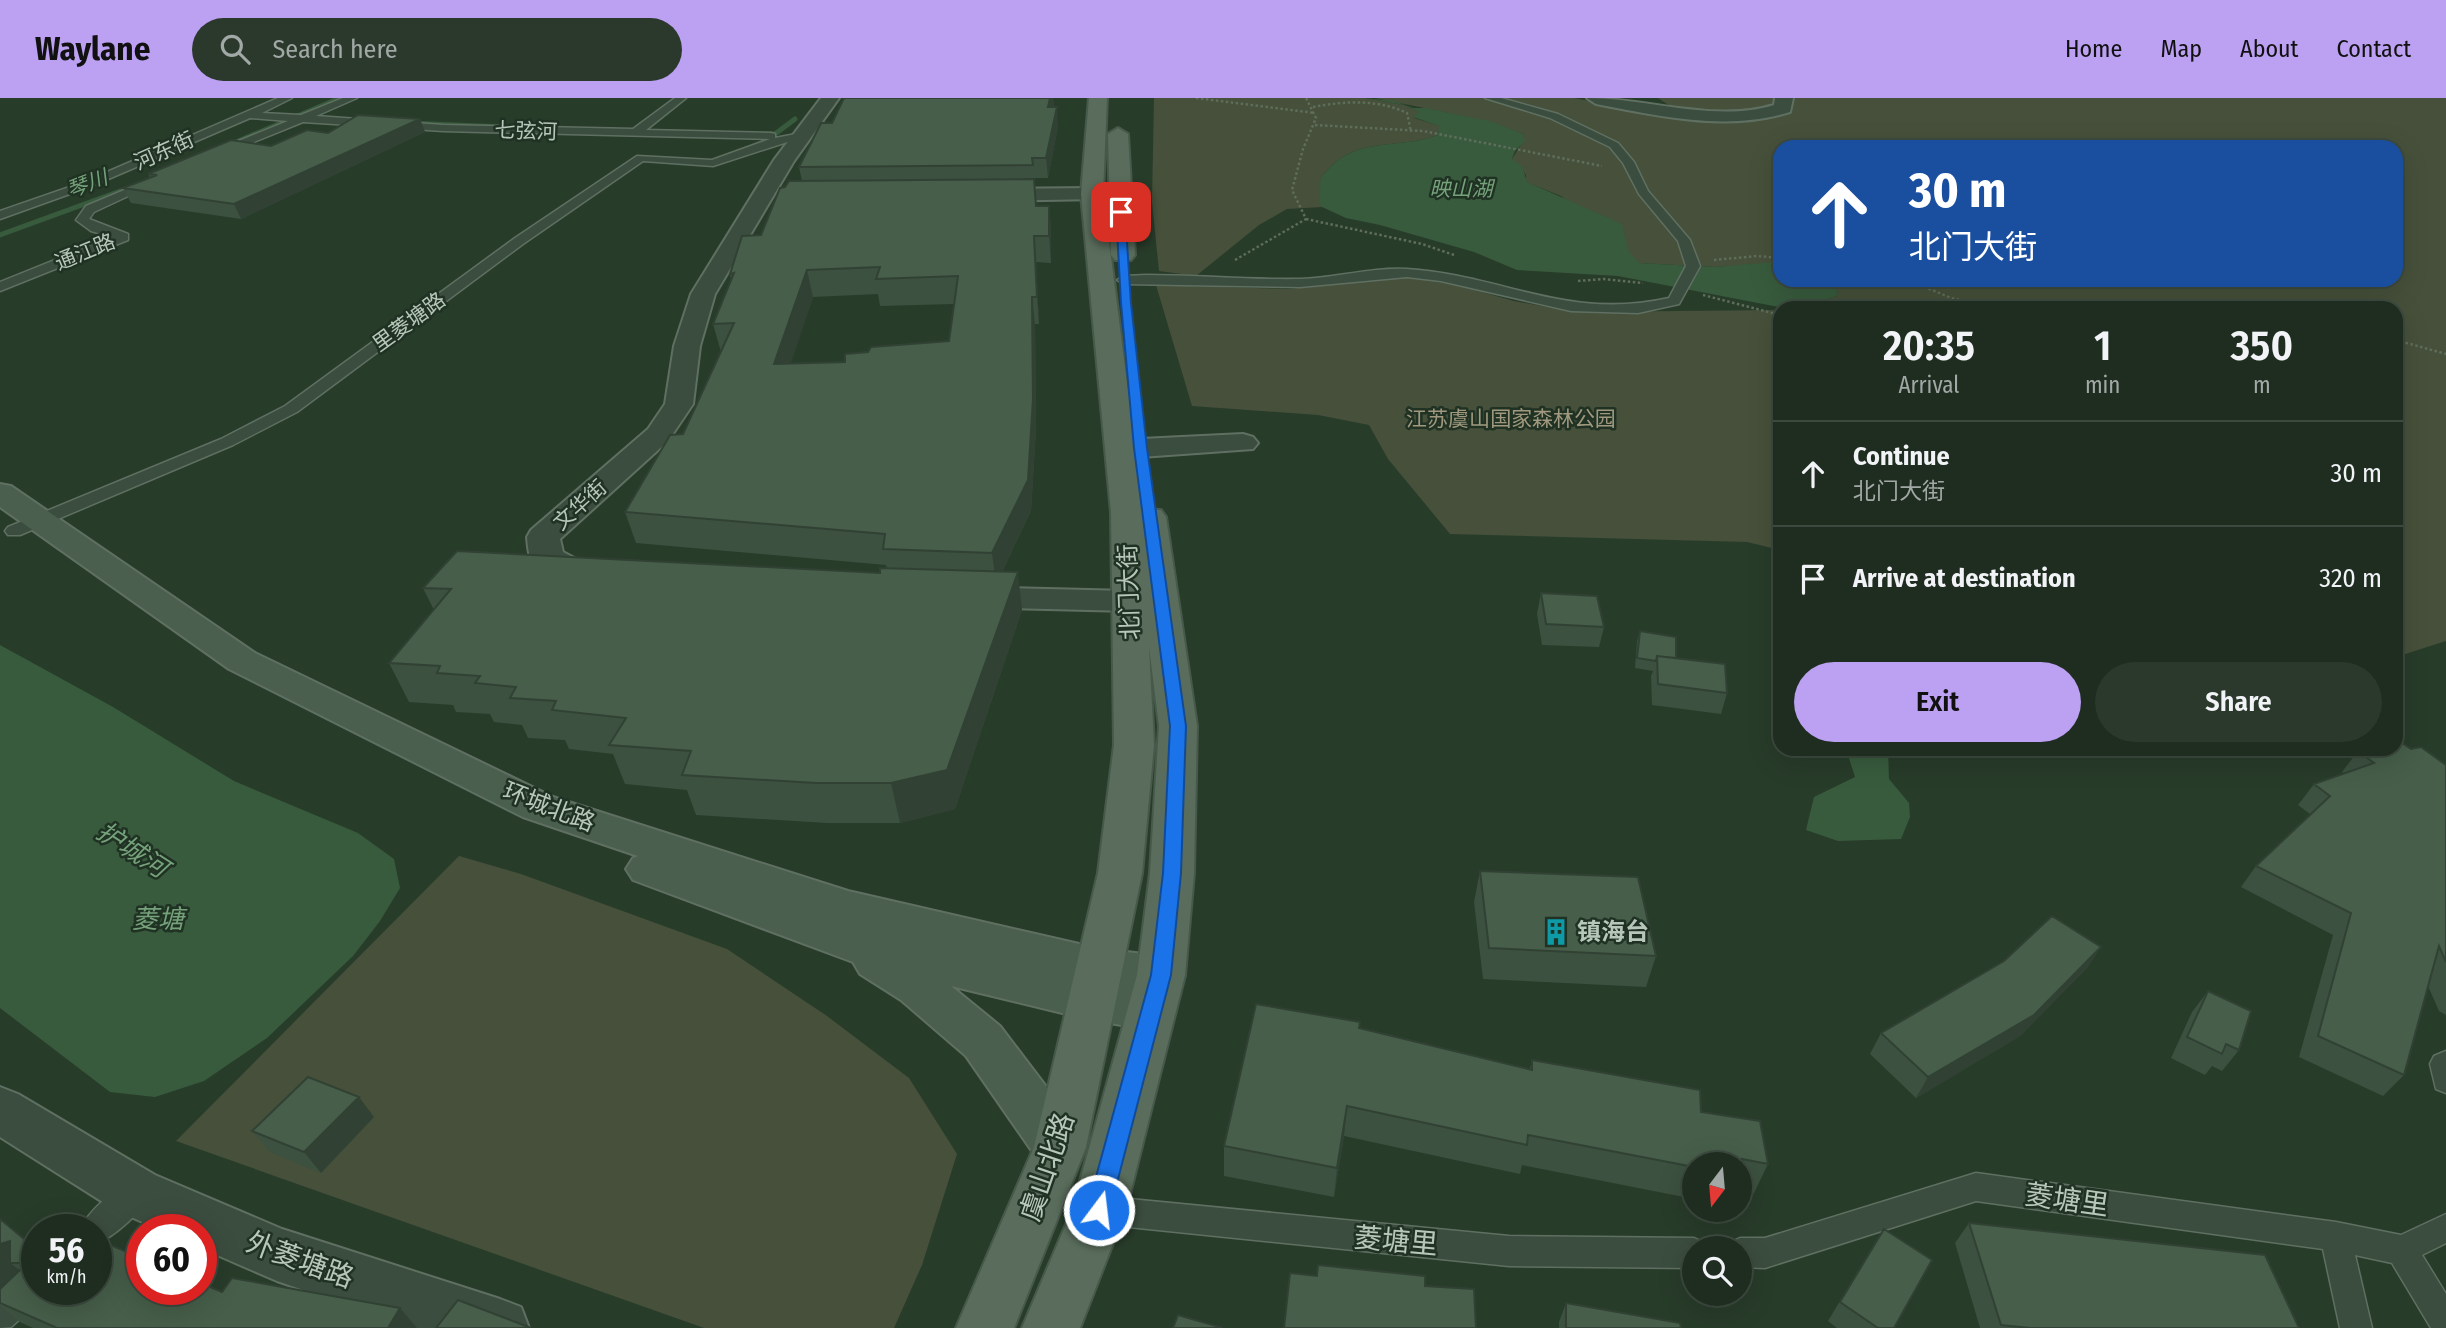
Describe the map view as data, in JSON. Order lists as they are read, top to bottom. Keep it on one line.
{"streets":{"main road":["北门大街","环城北路","虞山北路"],"street":["文华街","外菱塘路"],"lane":["七弦河","河东街","通江路","里菱塘路","菱塘里"]},"crossings":[["七弦河","河东街"],["七弦河","里菱塘路"],["七弦河","文华街"],["里菱塘路","文华街"],["里菱塘路","环城北路"],["北门大街","环城北路"],["北门大街","虞山北路"],["环城北路","虞山北路"]],"water":["琴川","映山湖","护城河","菱塘"],"parks":["江苏虞山国家森林公园"],"places":{"building":["镇海台"]},"north":"bottom","page":{"header":"Waylane","search":"Search here","nav":["Home","Map","About","Contact"],"turn":["30 m","北门大街"],"eta":["20:35","Arrival","1","min","350","m"],"list":[{"name":"Continue","note":"北门大街","value":"30 m"},{"name":"Arrive at destination","value":"320 m"}],"buttons":["Exit","Share"],"speed":"56 km/h","limit":"60"}}
